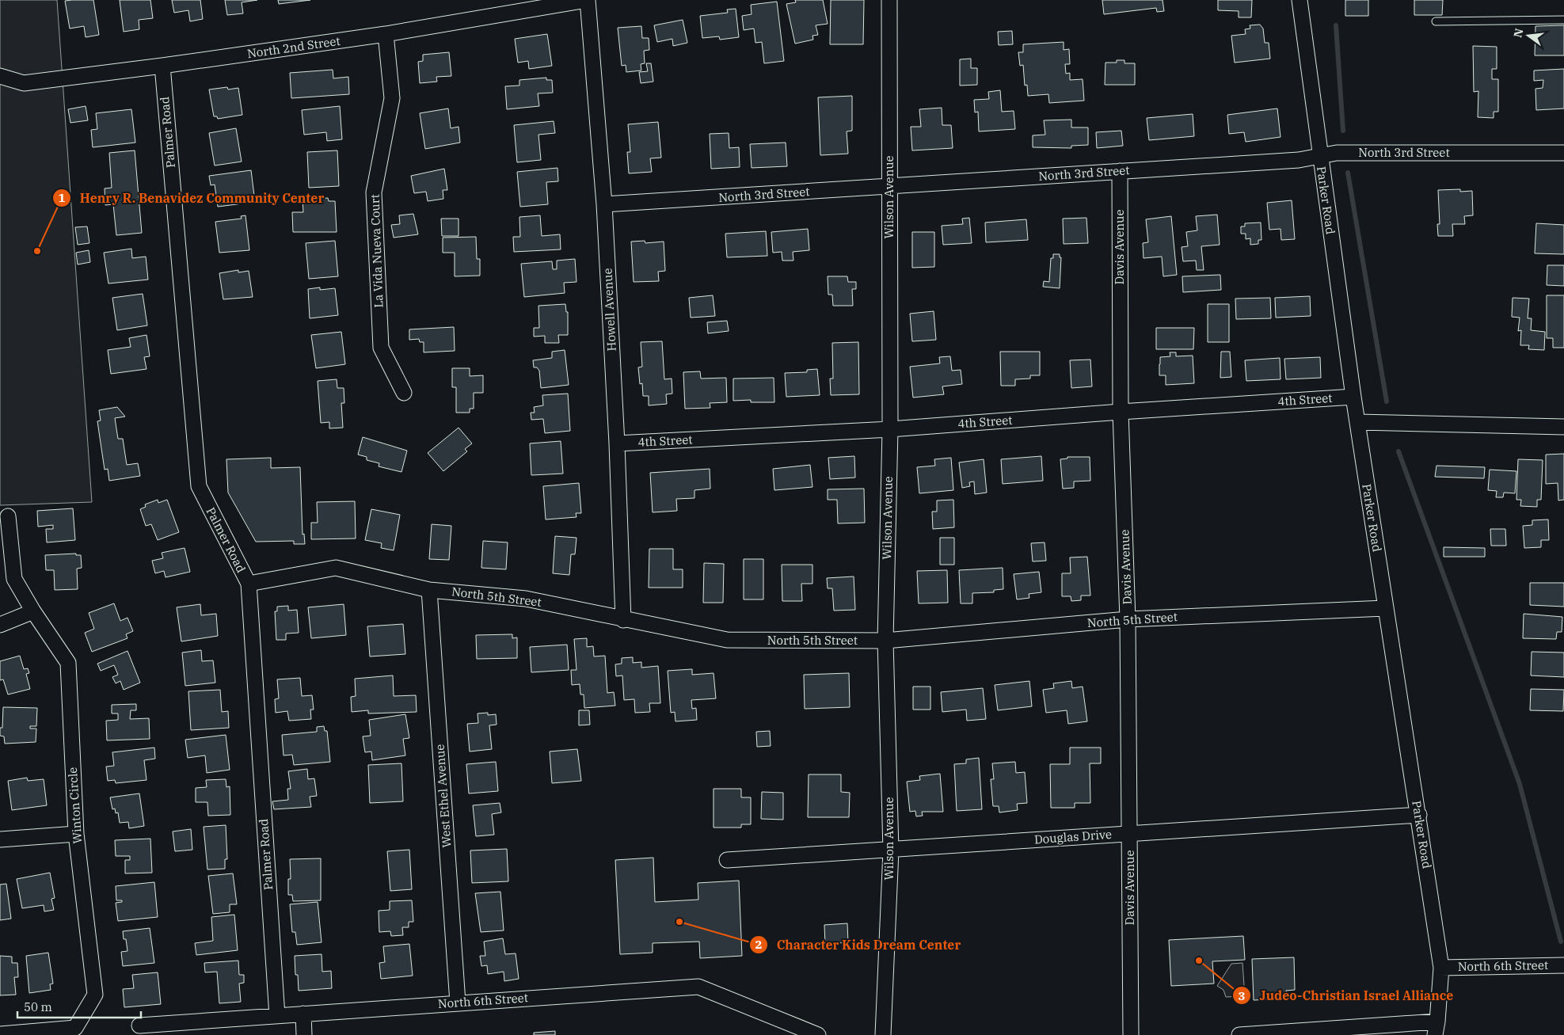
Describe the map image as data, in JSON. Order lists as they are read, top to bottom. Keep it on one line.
{"streets":{"street":["North 2nd Street","Palmer Road","North 3rd Street","Wilson Avenue","Parker Road","Davis Avenue","La Vida Nueva Court","Howell Avenue","4th Street","North 5th Street","West Ethel Avenue","Winton Circle","Douglas Drive","North 6th Street"]},"crossings":[["North 2nd Street","Palmer Road"],["North 2nd Street","La Vida Nueva Court"],["North 2nd Street","Howell Avenue"],["Palmer Road","North 5th Street"],["Palmer Road","North 6th Street"],["North 3rd Street","Wilson Avenue"],["North 3rd Street","Parker Road"],["North 3rd Street","Davis Avenue"],["North 3rd Street","Howell Avenue"],["Wilson Avenue","4th Street"],["Wilson Avenue","North 5th Street"],["Wilson Avenue","Douglas Drive"],["Parker Road","4th Street"],["Parker Road","North 5th Street"],["Parker Road","Douglas Drive"],["Parker Road","North 6th Street"],["Davis Avenue","4th Street"],["Davis Avenue","North 5th Street"],["Davis Avenue","Douglas Drive"],["Howell Avenue","4th Street"],["Howell Avenue","North 5th Street"],["North 5th Street","West Ethel Avenue"],["West Ethel Avenue","North 6th Street"]],"places":["Henry R. Benavidez Community Center","Character Kids Dream Center","Judeo-Christian Israel Alliance"],"scale_bar":"50 m","north":"left"}
